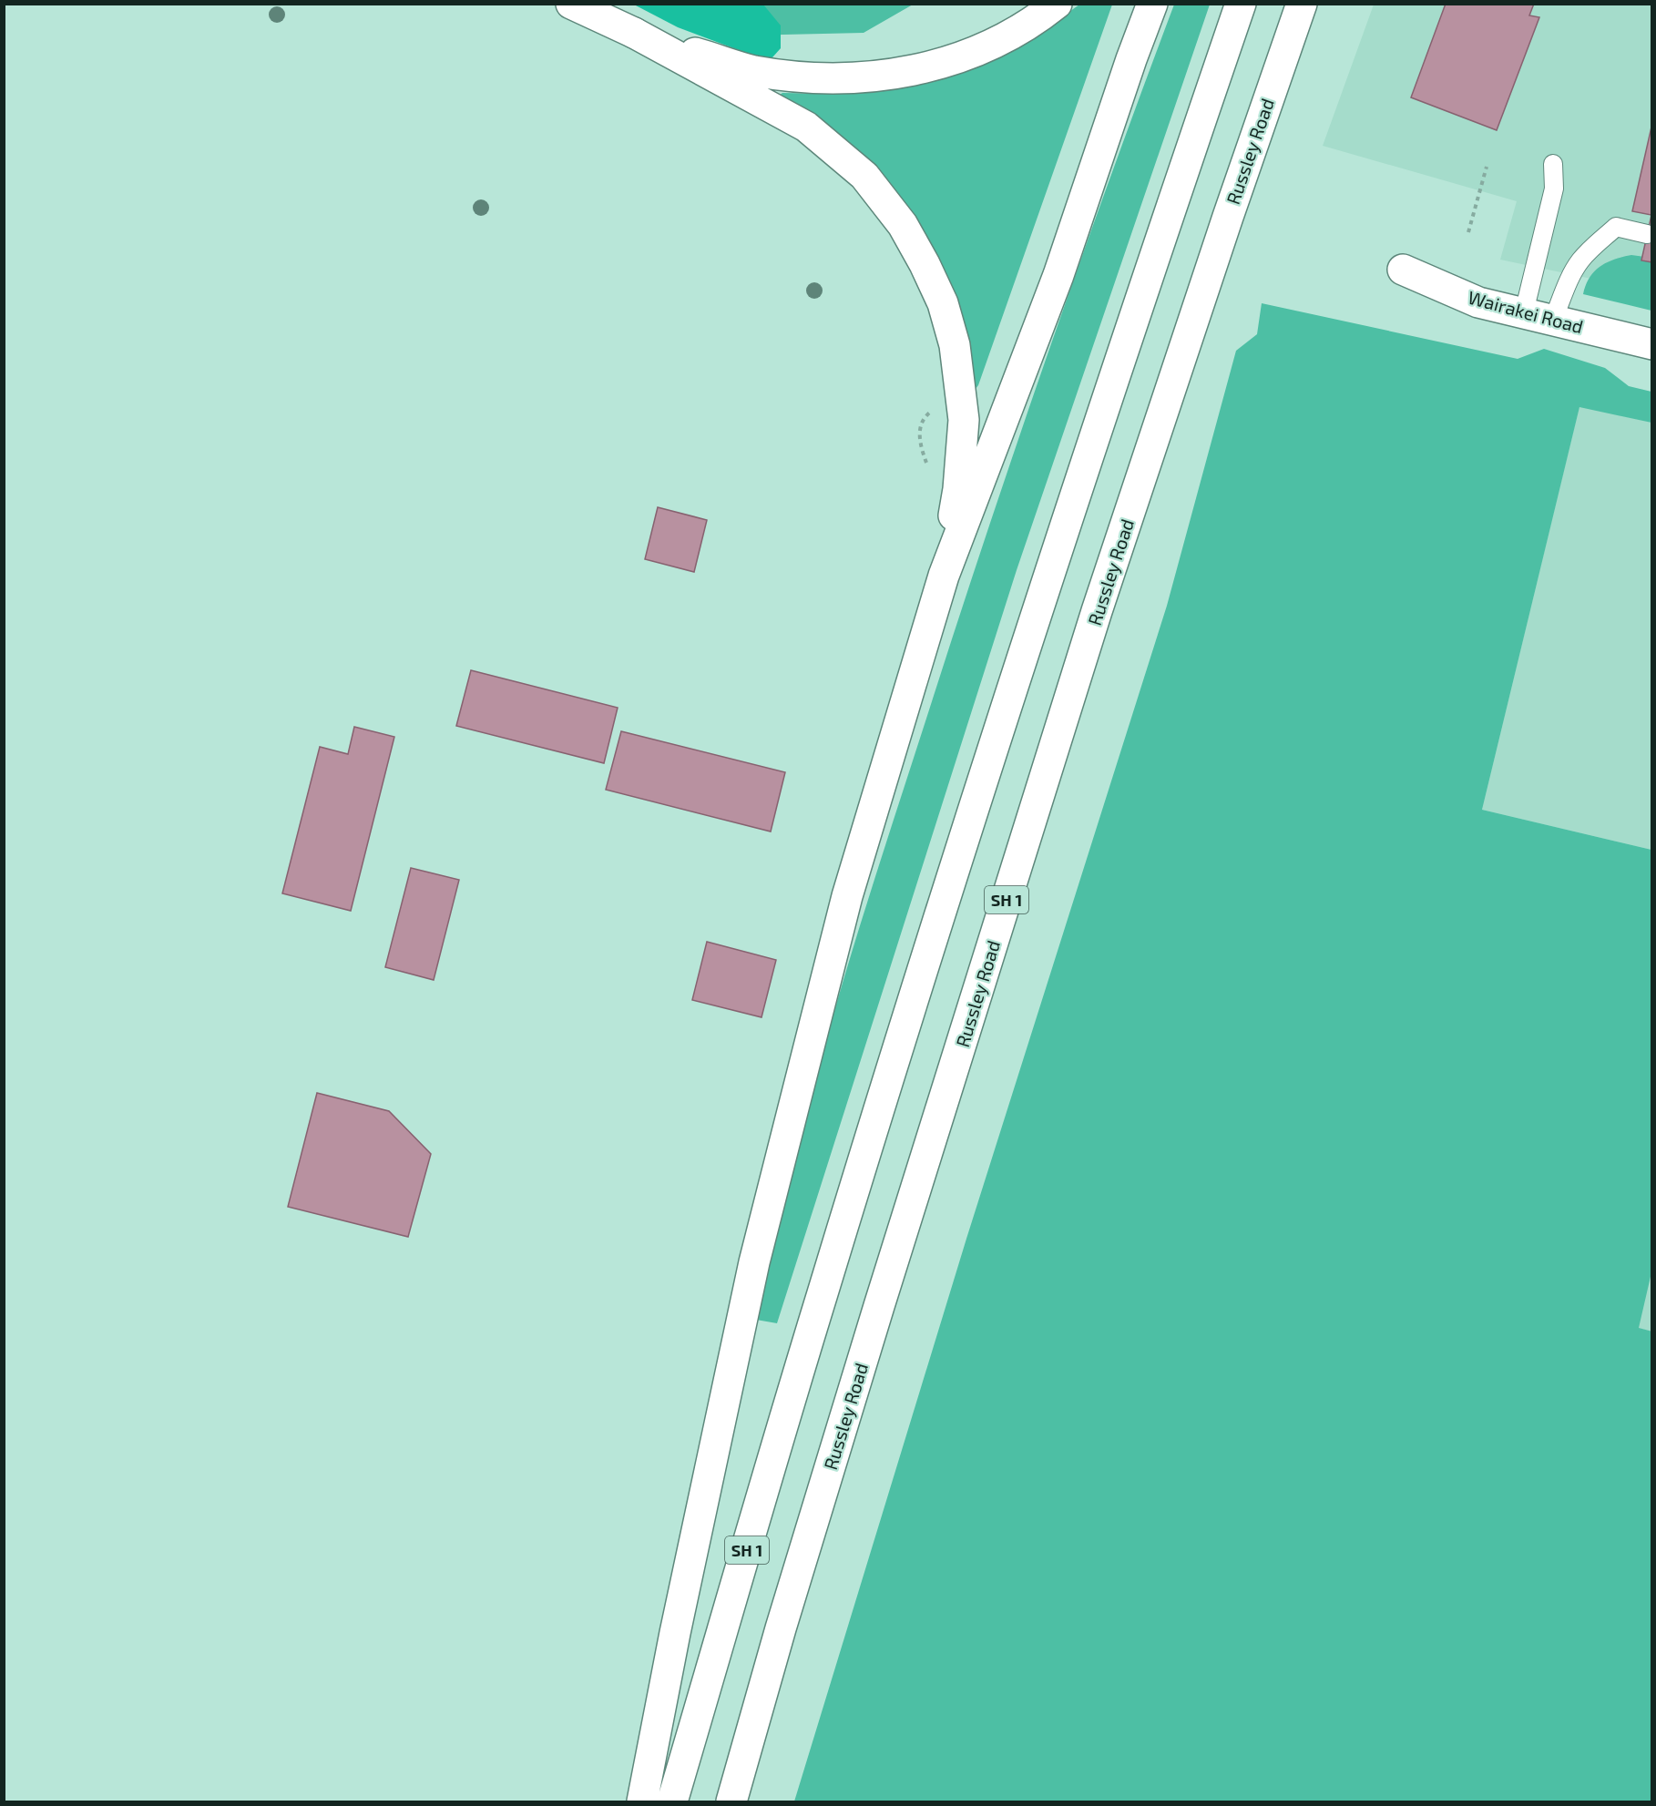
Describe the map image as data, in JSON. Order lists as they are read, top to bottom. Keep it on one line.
{"streets":{"main road":["Russley Road","Wairakei Road","SH 1"]}}
